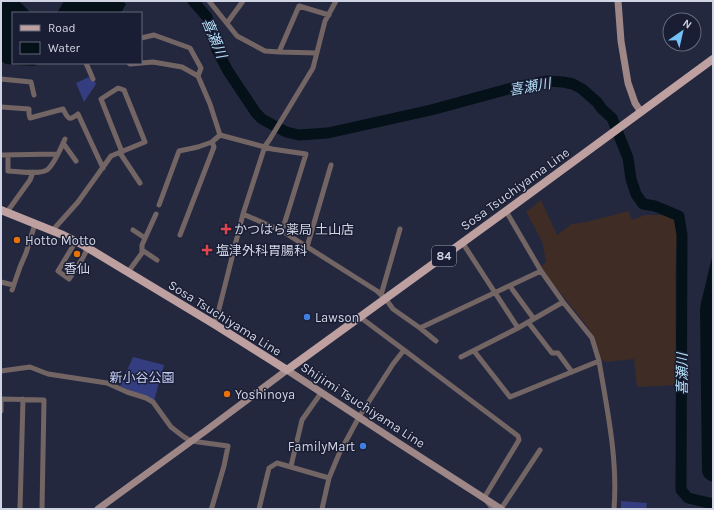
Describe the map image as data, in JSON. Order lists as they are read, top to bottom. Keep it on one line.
{"streets":{"main road":["Sosa Tsuchiyama Line","84","Shijimi Tsuchiyama Line"]},"crossings":[["Sosa Tsuchiyama Line","Shijimi Tsuchiyama Line"]],"water":["喜瀬川"],"parks":["新小谷公園"],"places":{"health":["かつはら薬局 土山店","塩津外科胃腸科"],"other":["Hotto Motto","香仙","Lawson","Yoshinoya","FamilyMart"]},"legend":["Road","Water"],"north":"top right"}
